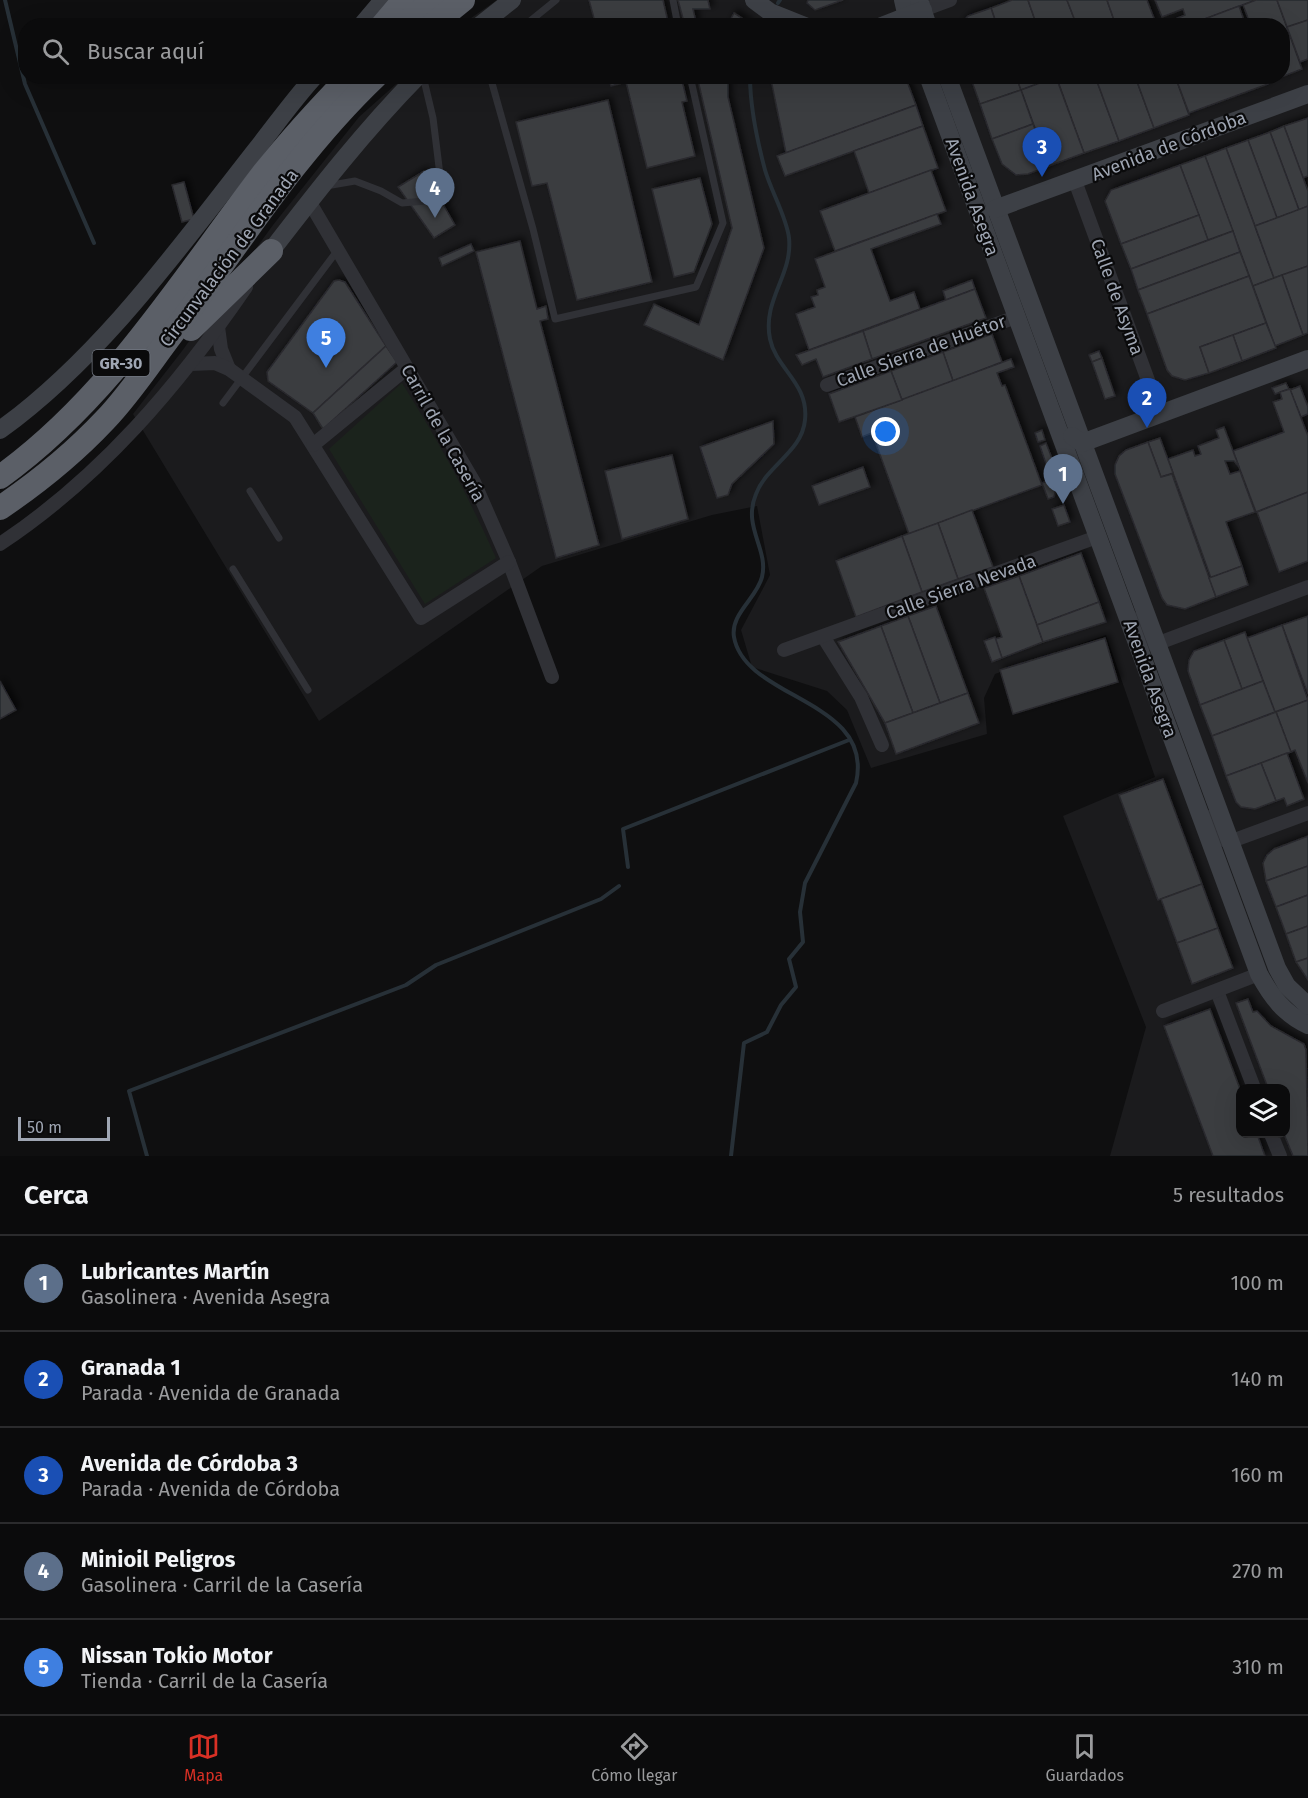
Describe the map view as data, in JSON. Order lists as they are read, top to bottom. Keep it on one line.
{"streets":{"highway":["Circunvalación de Granada","GR-30"],"street":["Avenida de Córdoba","Avenida Asegra","Calle de Asyma","Calle Sierra de Huétor","Carril de la Casería","Calle Sierra Nevada"]},"crossings":[["Avenida de Córdoba","Avenida Asegra"],["Avenida de Córdoba","Calle de Asyma"],["Avenida Asegra","Calle Sierra de Huétor"],["Avenida Asegra","Calle Sierra Nevada"]],"scale_bar":"50 m","page":{"search":"Buscar aquí","pins":["3","4","5","2","1"],"scale":"50 m","heading":["Cerca","5 resultados"],"list":[{"mark":"1","name":"Lubricantes Martín","note":"Gasolinera · Avenida Asegra","value":"100 m"},{"mark":"2","name":"Granada 1","note":"Parada · Avenida de Granada","value":"140 m"},{"mark":"3","name":"Avenida de Córdoba 3","note":"Parada · Avenida de Córdoba","value":"160 m"},{"mark":"4","name":"Minioil Peligros","note":"Gasolinera · Carril de la Casería","value":"270 m"},{"mark":"5","name":"Nissan Tokio Motor","note":"Tienda · Carril de la Casería","value":"310 m"}],"nav":["Mapa","Cómo llegar","Guardados"]}}
